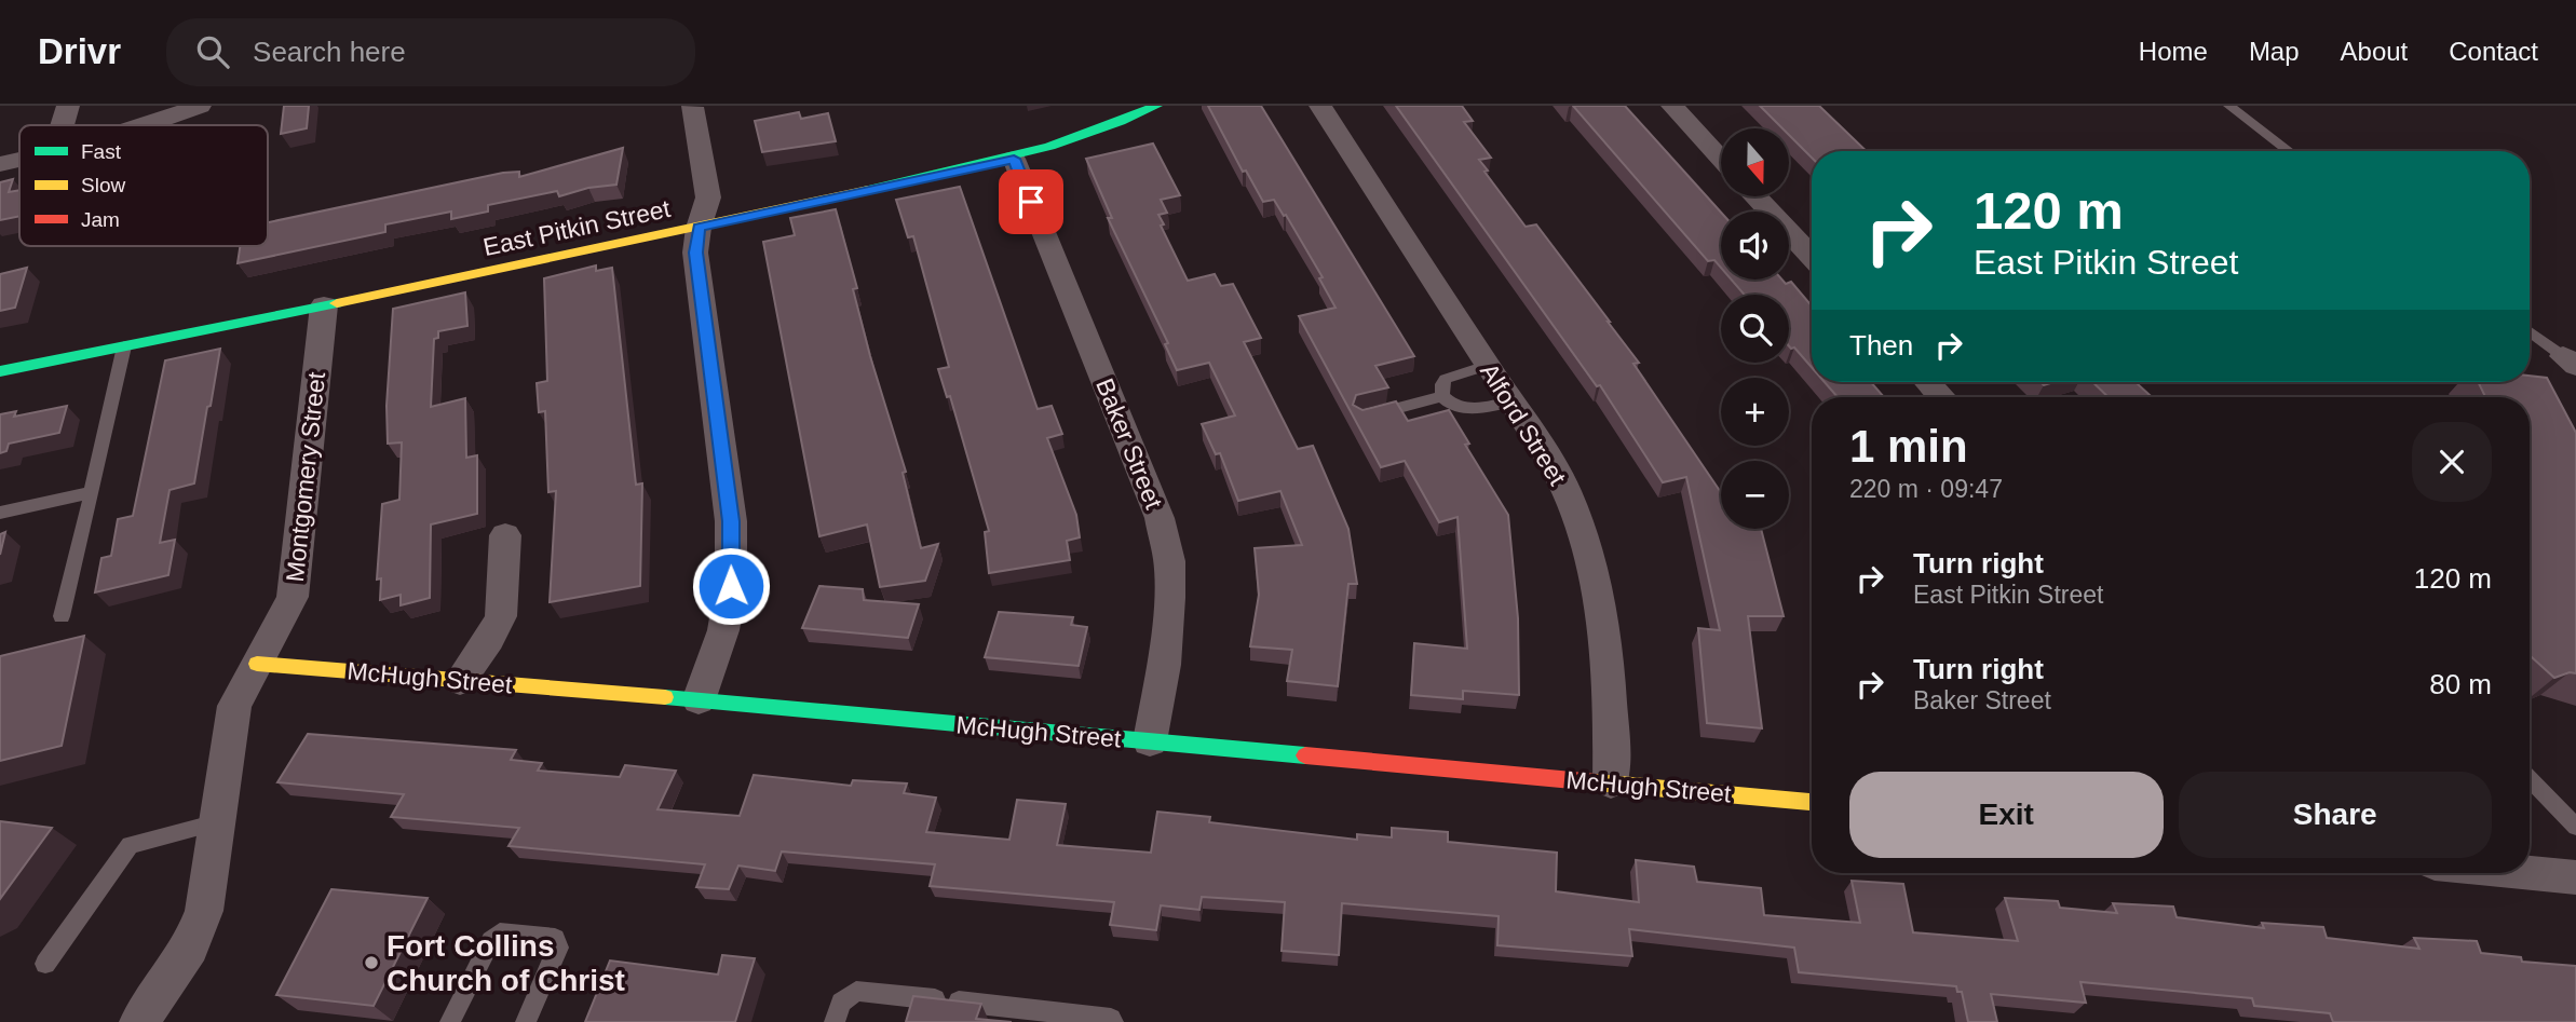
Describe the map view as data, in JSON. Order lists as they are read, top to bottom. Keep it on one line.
{"streets":{"street":["East Pitkin Street","Alford Street","Baker Street","Montgomery Street","McHugh Street"]},"crossings":[["East Pitkin Street","Baker Street"],["East Pitkin Street","Montgomery Street"],["Alford Street","McHugh Street"],["Baker Street","McHugh Street"],["Montgomery Street","McHugh Street"]],"places":["Fort Collins Church of Christ"],"legend":["Fast","Slow","Jam"],"north":"bottom","page":{"header":"Drivr","search":"Search here","nav":["Home","Map","About","Contact"],"map_buttons":["+","−"],"turn":["120 m","East Pitkin Street"],"then":"Then","heading":["1 min","220 m · 09:47"],"list":[{"name":"Turn right","note":"East Pitkin Street","value":"120 m"},{"name":"Turn right","note":"Baker Street","value":"80 m"}],"buttons":["Exit","Share"]}}
